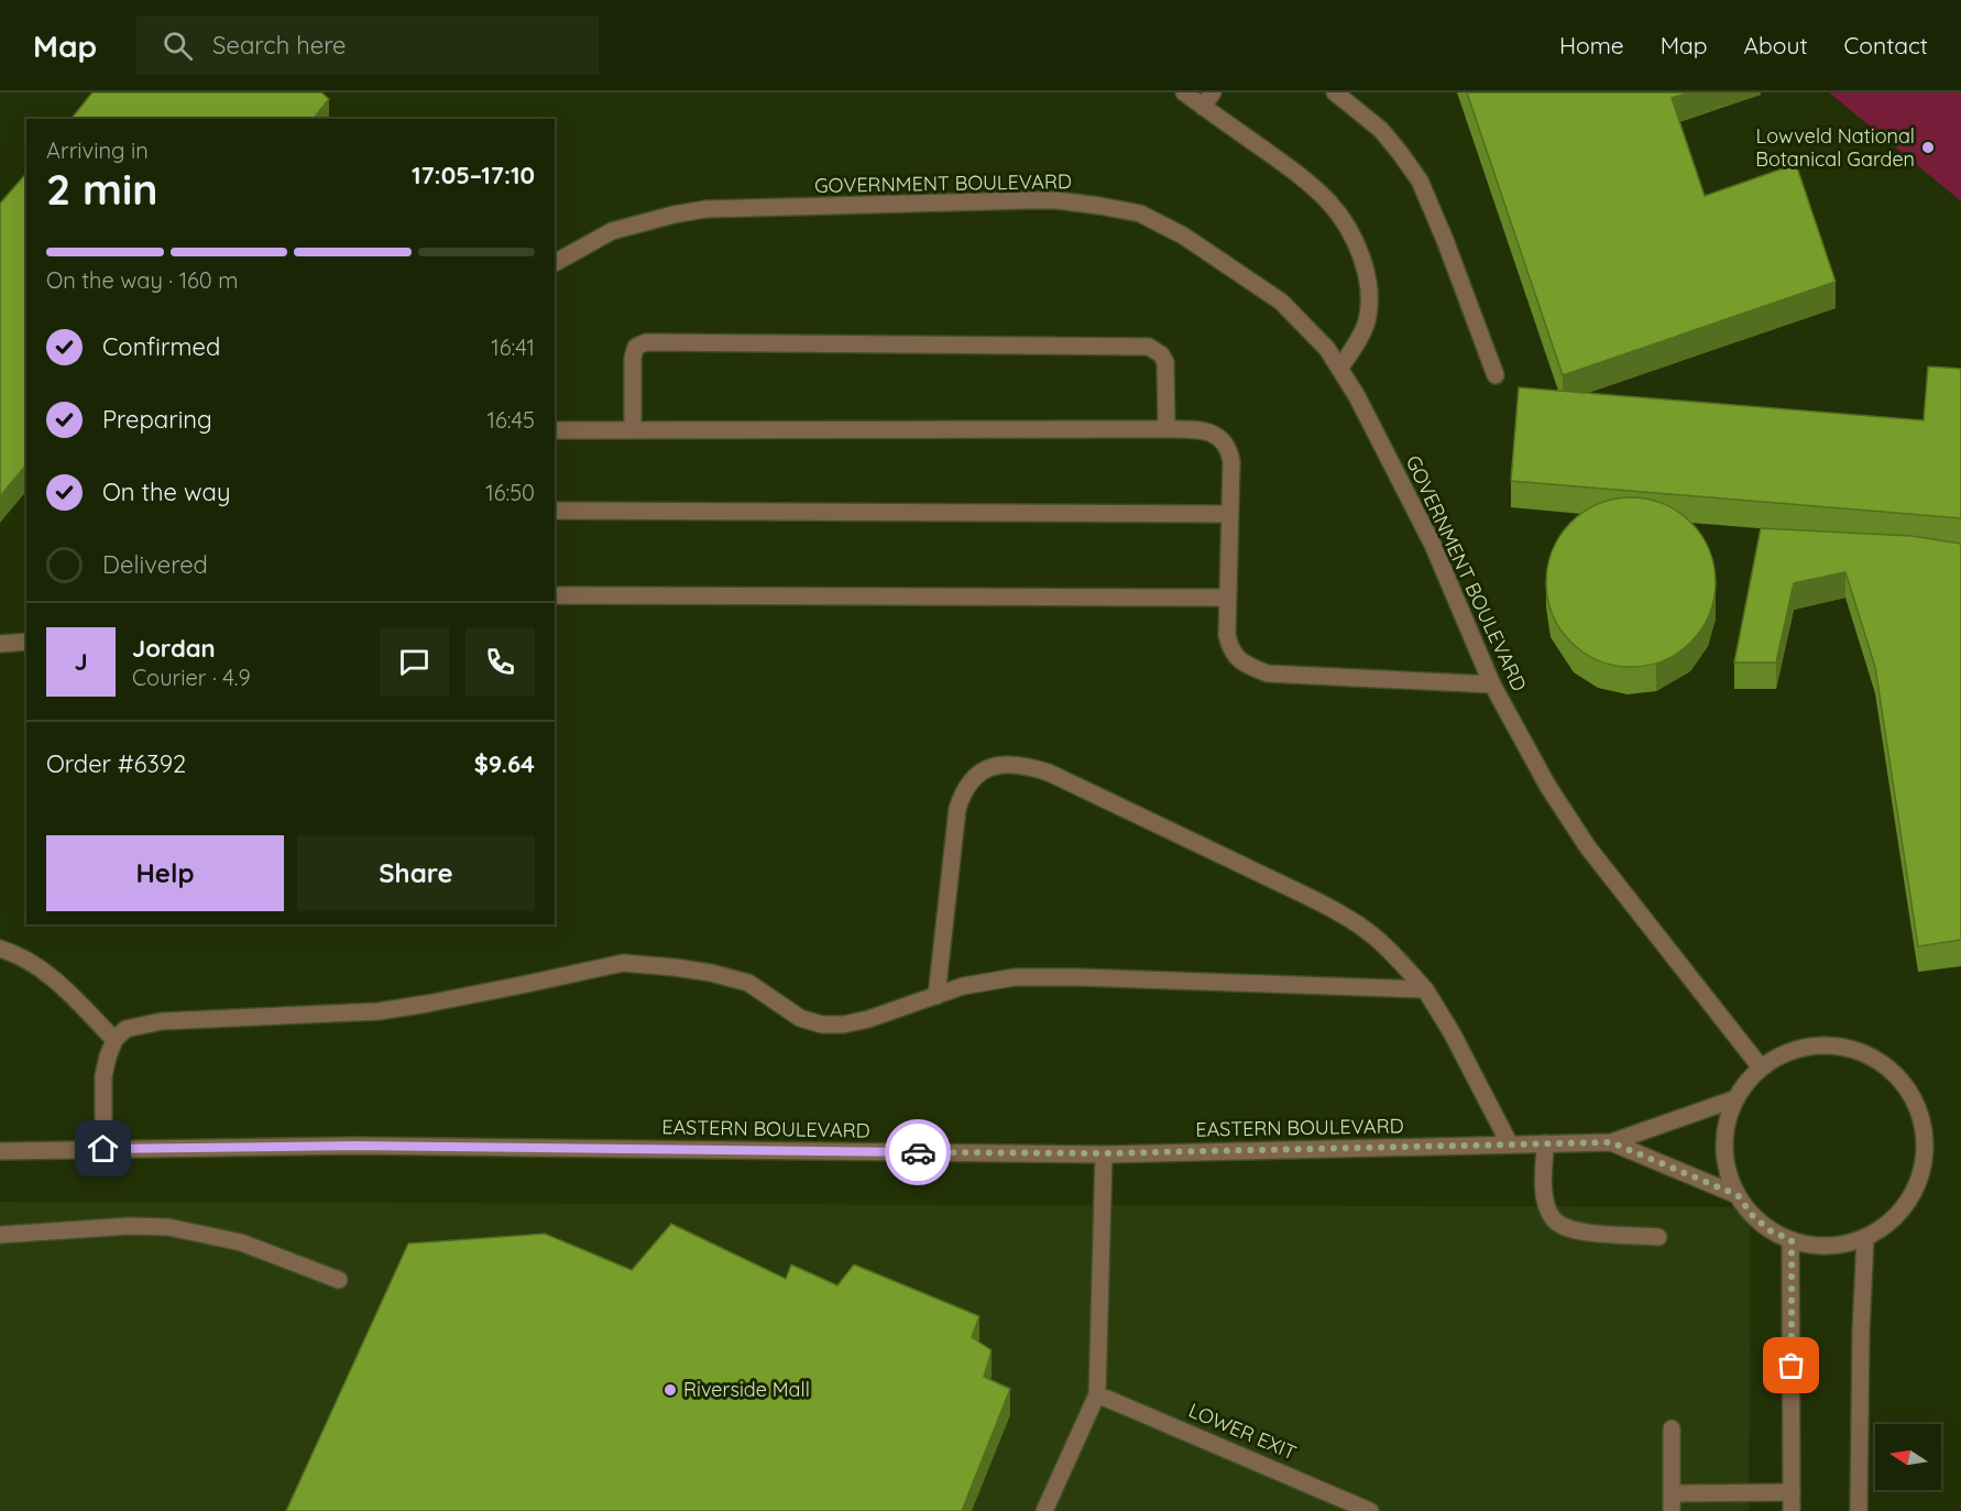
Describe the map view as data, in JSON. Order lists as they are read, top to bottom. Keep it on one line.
{"streets":{"street":["GOVERNMENT BOULEVARD","EASTERN BOULEVARD","LOWER EXIT"]},"crossings":[["GOVERNMENT BOULEVARD","EASTERN BOULEVARD"]],"places":["Lowveld National Botanical Garden","Riverside Mall"],"north":"left","page":{"header":"Map","search":"Search here","nav":["Home","Map","About","Contact"],"heading":["2 min","Arriving in","17:05–17:10"],"panel":["Jordan","Courier · 4.9","Order #6392","$9.64"],"bar":"On the way · 160 m","list":[["Confirmed","16:41"],["Preparing","16:45"],["On the way","16:50"],"Delivered"],"round":"J","buttons":["Help","Share"]}}
